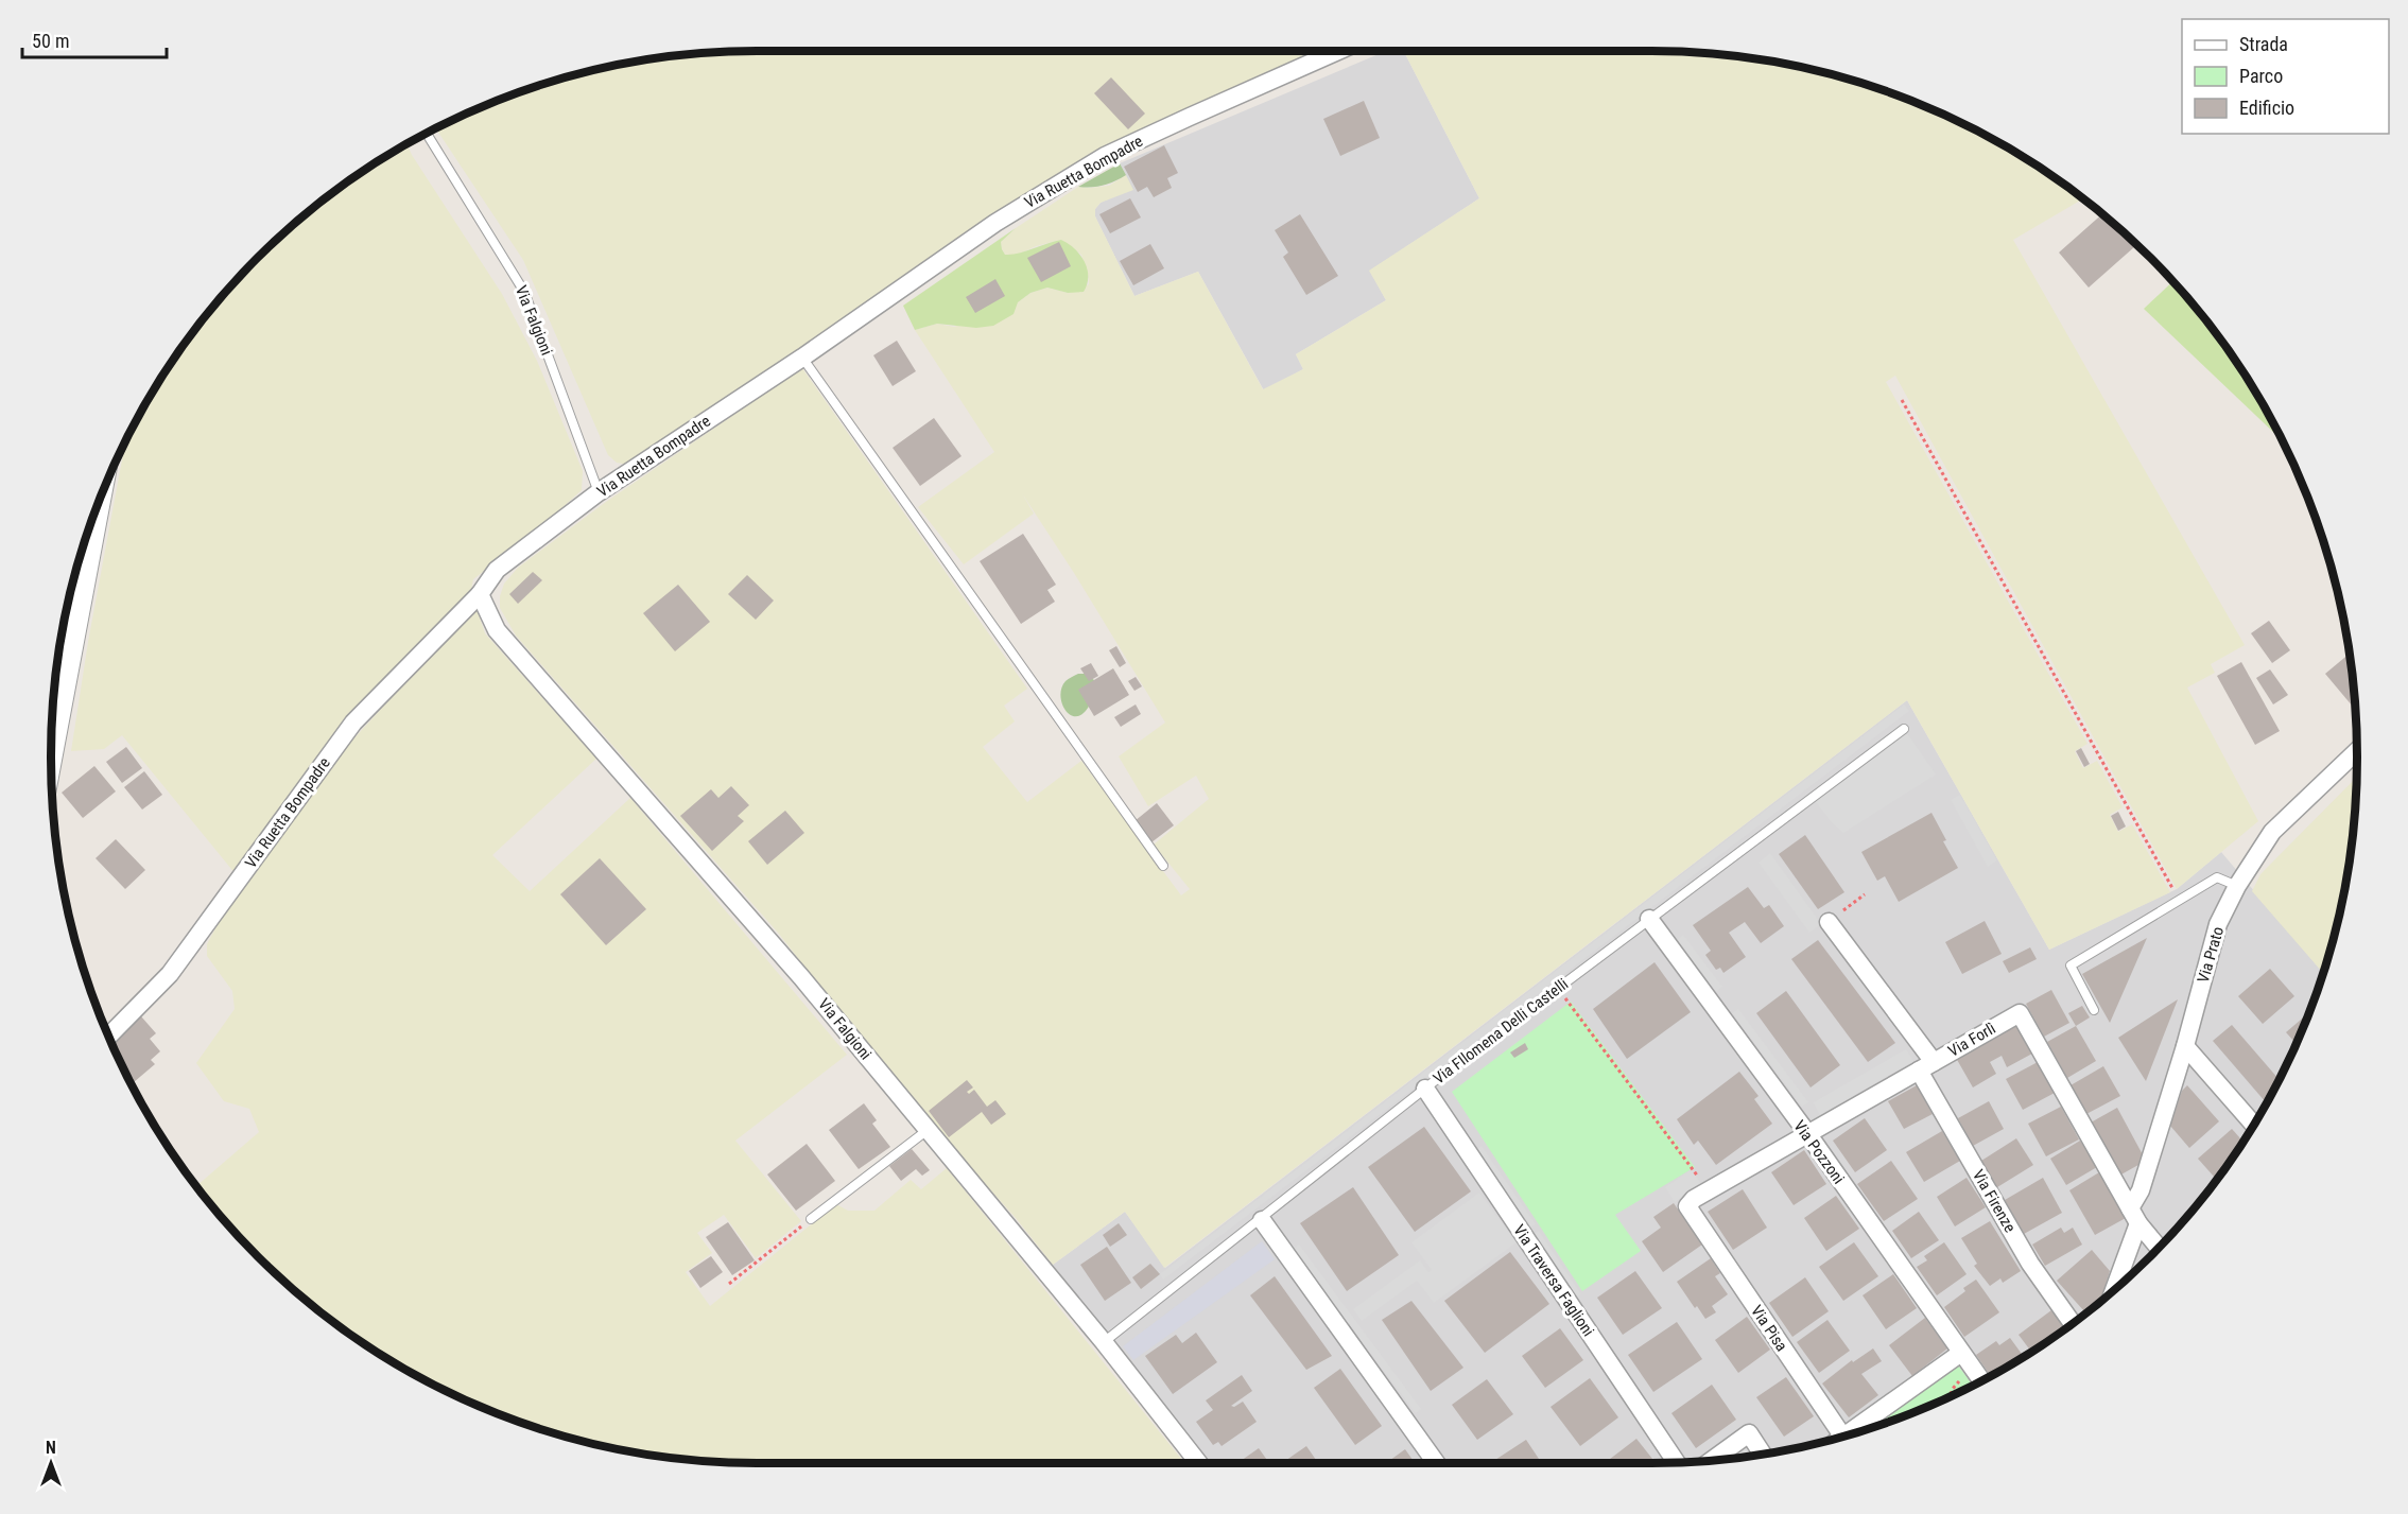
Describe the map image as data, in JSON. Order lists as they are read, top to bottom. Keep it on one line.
{"streets":{"street":["Via Ruetta Bompadre","Via Falgioni","Via Prato","Via Forlì","Via Pozzoni","Via Firenze","Via Traversa Faglioni","Via Pisa"],"lane":["Via FIlomena Delli Castelli"]},"crossings":[["Via Ruetta Bompadre","Via Falgioni"],["Via Falgioni","Via FIlomena Delli Castelli"],["Via Prato","Via Forlì"],["Via FIlomena Delli Castelli","Via Pozzoni"],["Via FIlomena Delli Castelli","Via Traversa Faglioni"],["Via Forlì","Via Pozzoni"],["Via Forlì","Via Firenze"],["Via Forlì","Via Pisa"]],"legend":["Strada","Parco","Edificio"],"scale_bar":"50 m","north":"top"}
